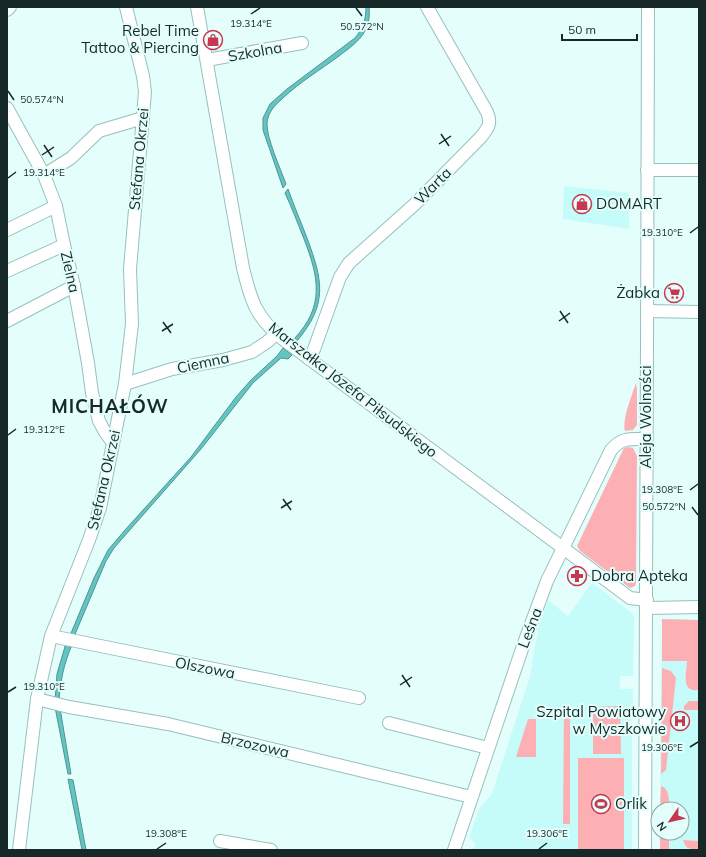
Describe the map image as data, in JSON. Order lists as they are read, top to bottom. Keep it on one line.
{"streets":{"street":["Szkolna","Stefana Okrzei","Warta","Zielna","Ciemna","Marszałka Józefa Piłsudskiego","Aleja Wolności","Leśna","Olszowa","Brzozowa"]},"crossings":[["Szkolna","Marszałka Józefa Piłsudskiego"],["Stefana Okrzei","Zielna"],["Stefana Okrzei","Ciemna"],["Stefana Okrzei","Olszowa"],["Stefana Okrzei","Brzozowa"],["Warta","Marszałka Józefa Piłsudskiego"],["Ciemna","Marszałka Józefa Piłsudskiego"],["Marszałka Józefa Piłsudskiego","Aleja Wolności"],["Marszałka Józefa Piłsudskiego","Leśna"],["Aleja Wolności","Leśna"],["Leśna","Brzozowa"]],"districts":["MICHAŁÓW"],"places":{"shop":["Rebel Time Tattoo & Piercing","DOMART"],"supermarket":["Żabka"],"pharmacy":["Dobra Apteka"],"hospital":["Szpital Powiatowy w Myszkowie"],"sports":["Orlik"]},"scale_bar":"50 m","north":"bottom left","coordinates":["19.314°E","50.572°N","50.574°N","19.310°E","19.312°E","19.308°E","19.306°E"]}
